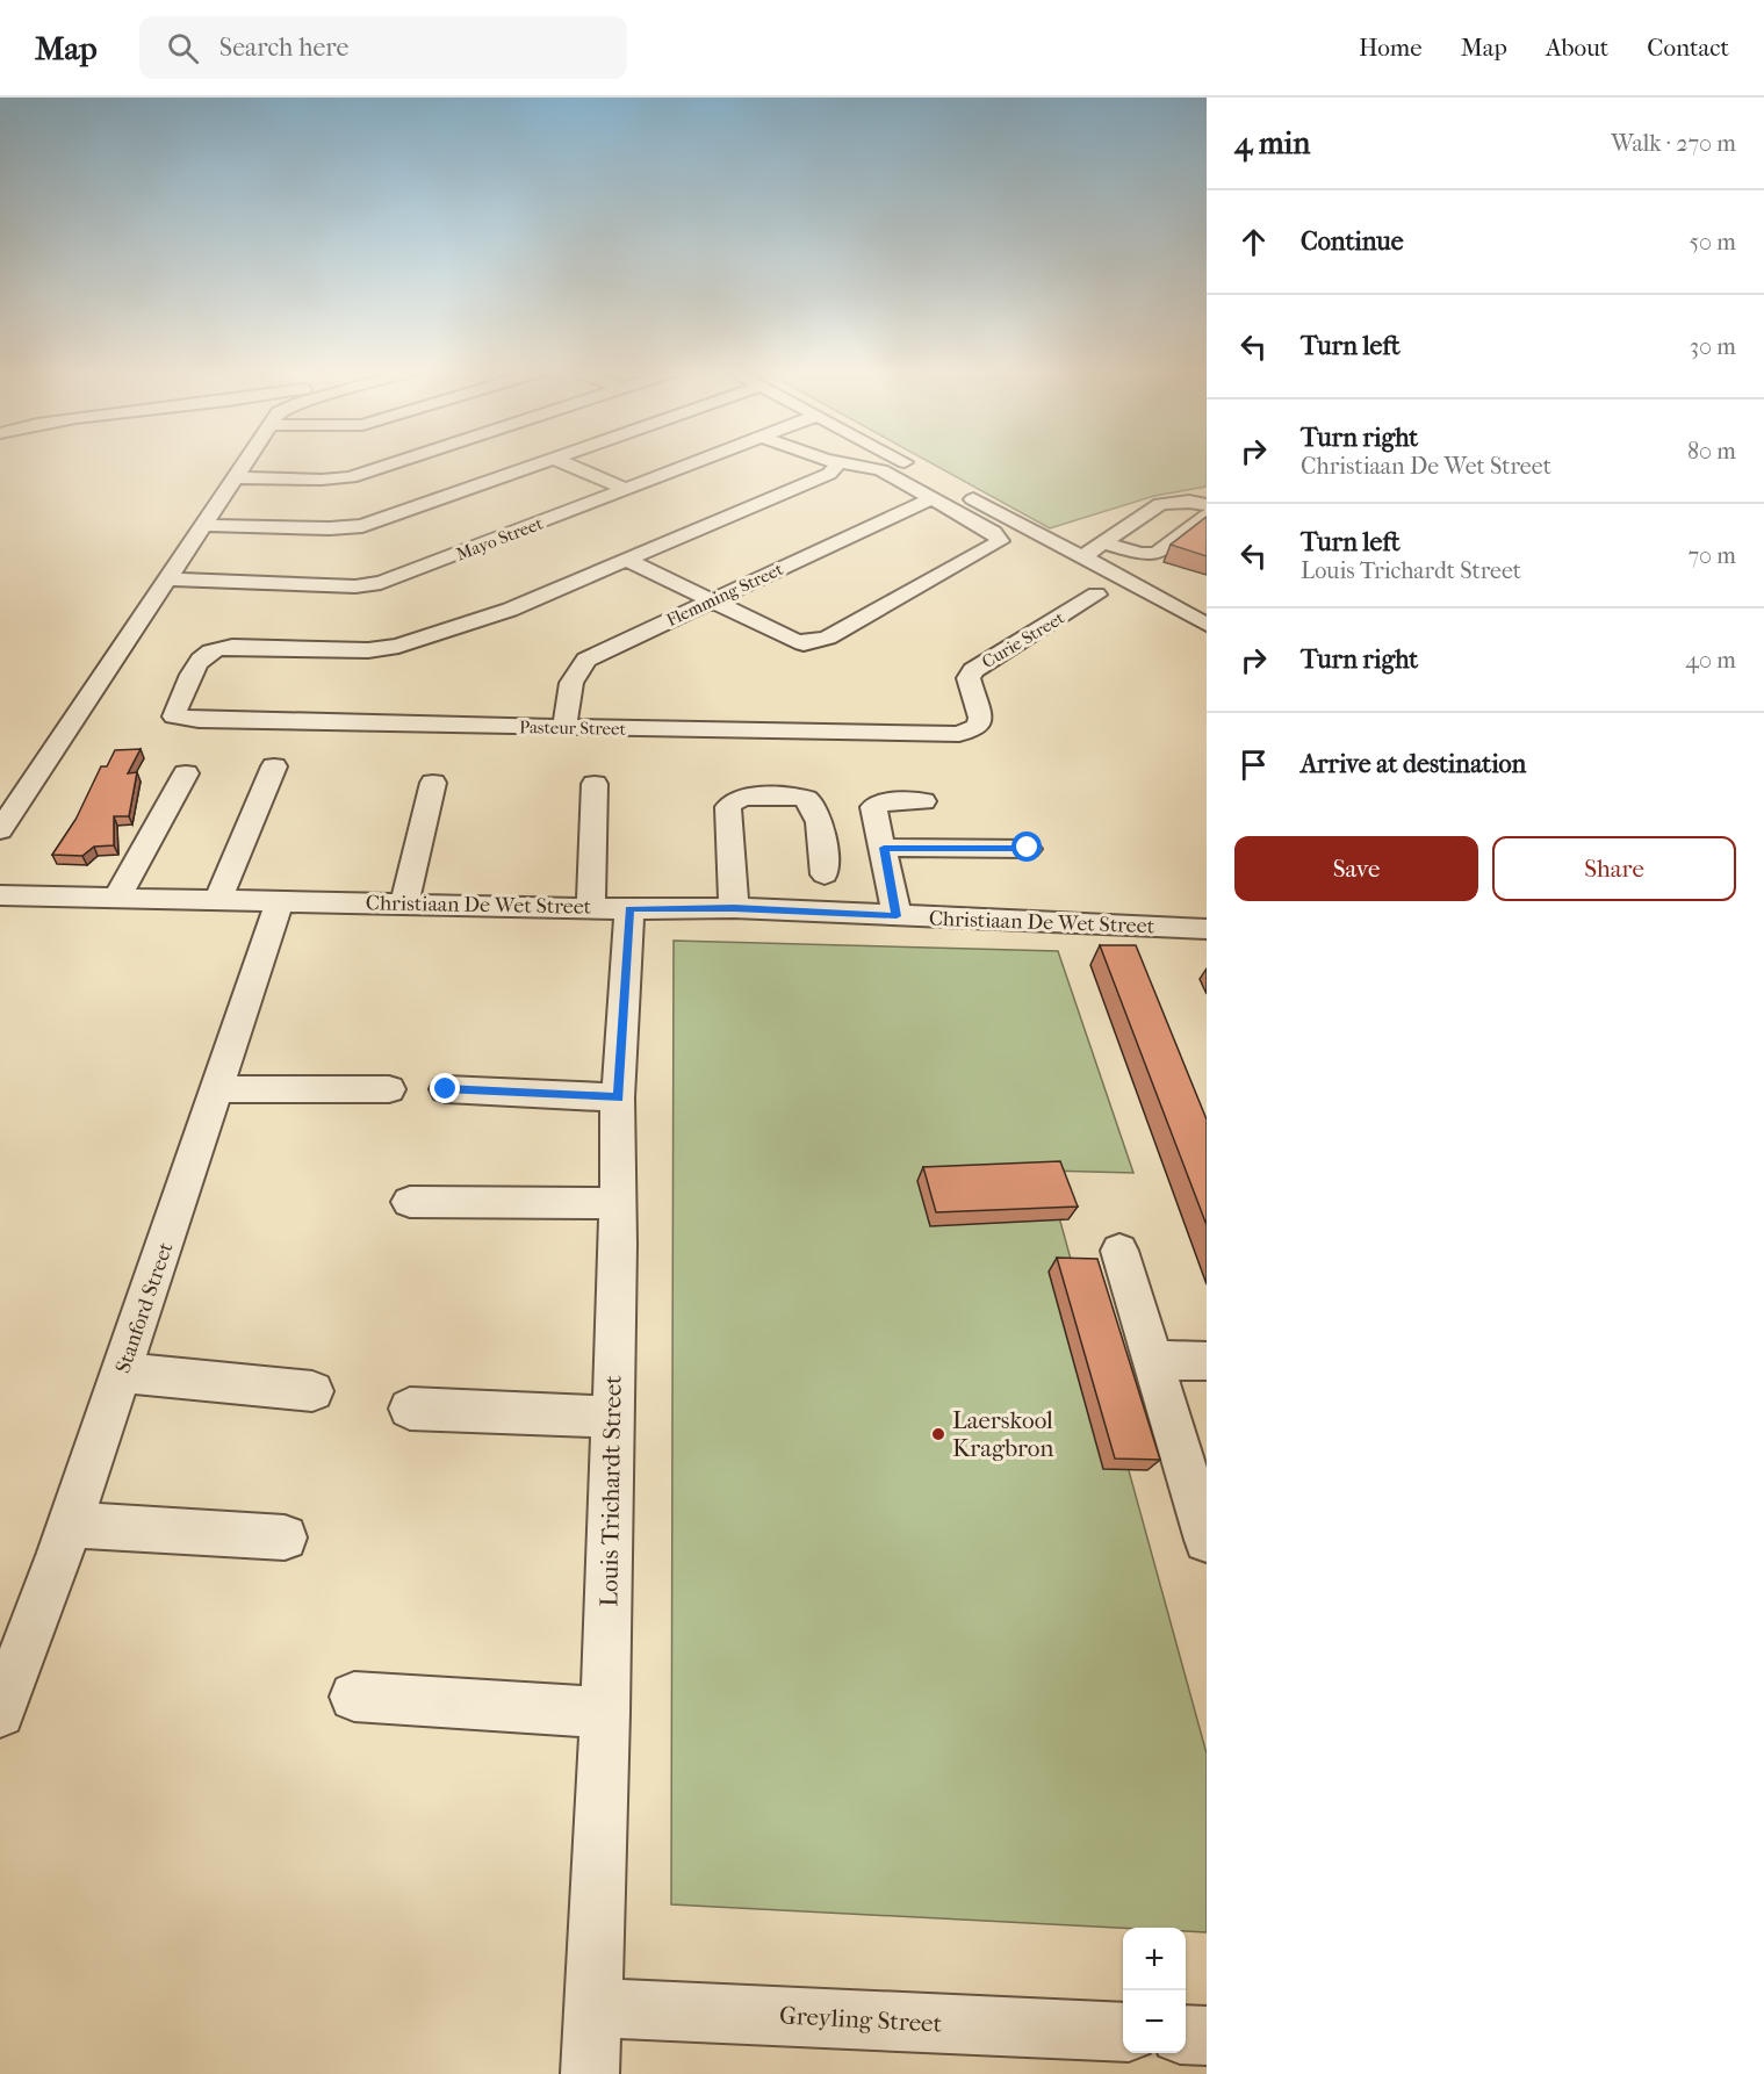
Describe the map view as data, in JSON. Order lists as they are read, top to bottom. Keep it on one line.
{"streets":{"street":["Mayo Street","Flemming Street","Curie Street","Pasteur Street","Christiaan De Wet Street","Stanford Street","Louis Trichardt Street","Greyling Street"]},"crossings":[["Flemming Street","Pasteur Street"],["Curie Street","Pasteur Street"],["Christiaan De Wet Street","Stanford Street"],["Christiaan De Wet Street","Louis Trichardt Street"],["Louis Trichardt Street","Greyling Street"]],"places":["Laerskool Kragbron"],"page":{"header":"Map","search":"Search here","nav":["Home","Map","About","Contact"],"heading":["4 min","Walk · 270 m"],"list":[["Continue","50 m"],["Turn left","30 m"],["Turn right","Christiaan De Wet Street","80 m"],["Turn left","Louis Trichardt Street","70 m"],["Turn right","40 m"],"Arrive at destination"],"buttons":["Save","Share"],"map_buttons":["+","−"]}}
